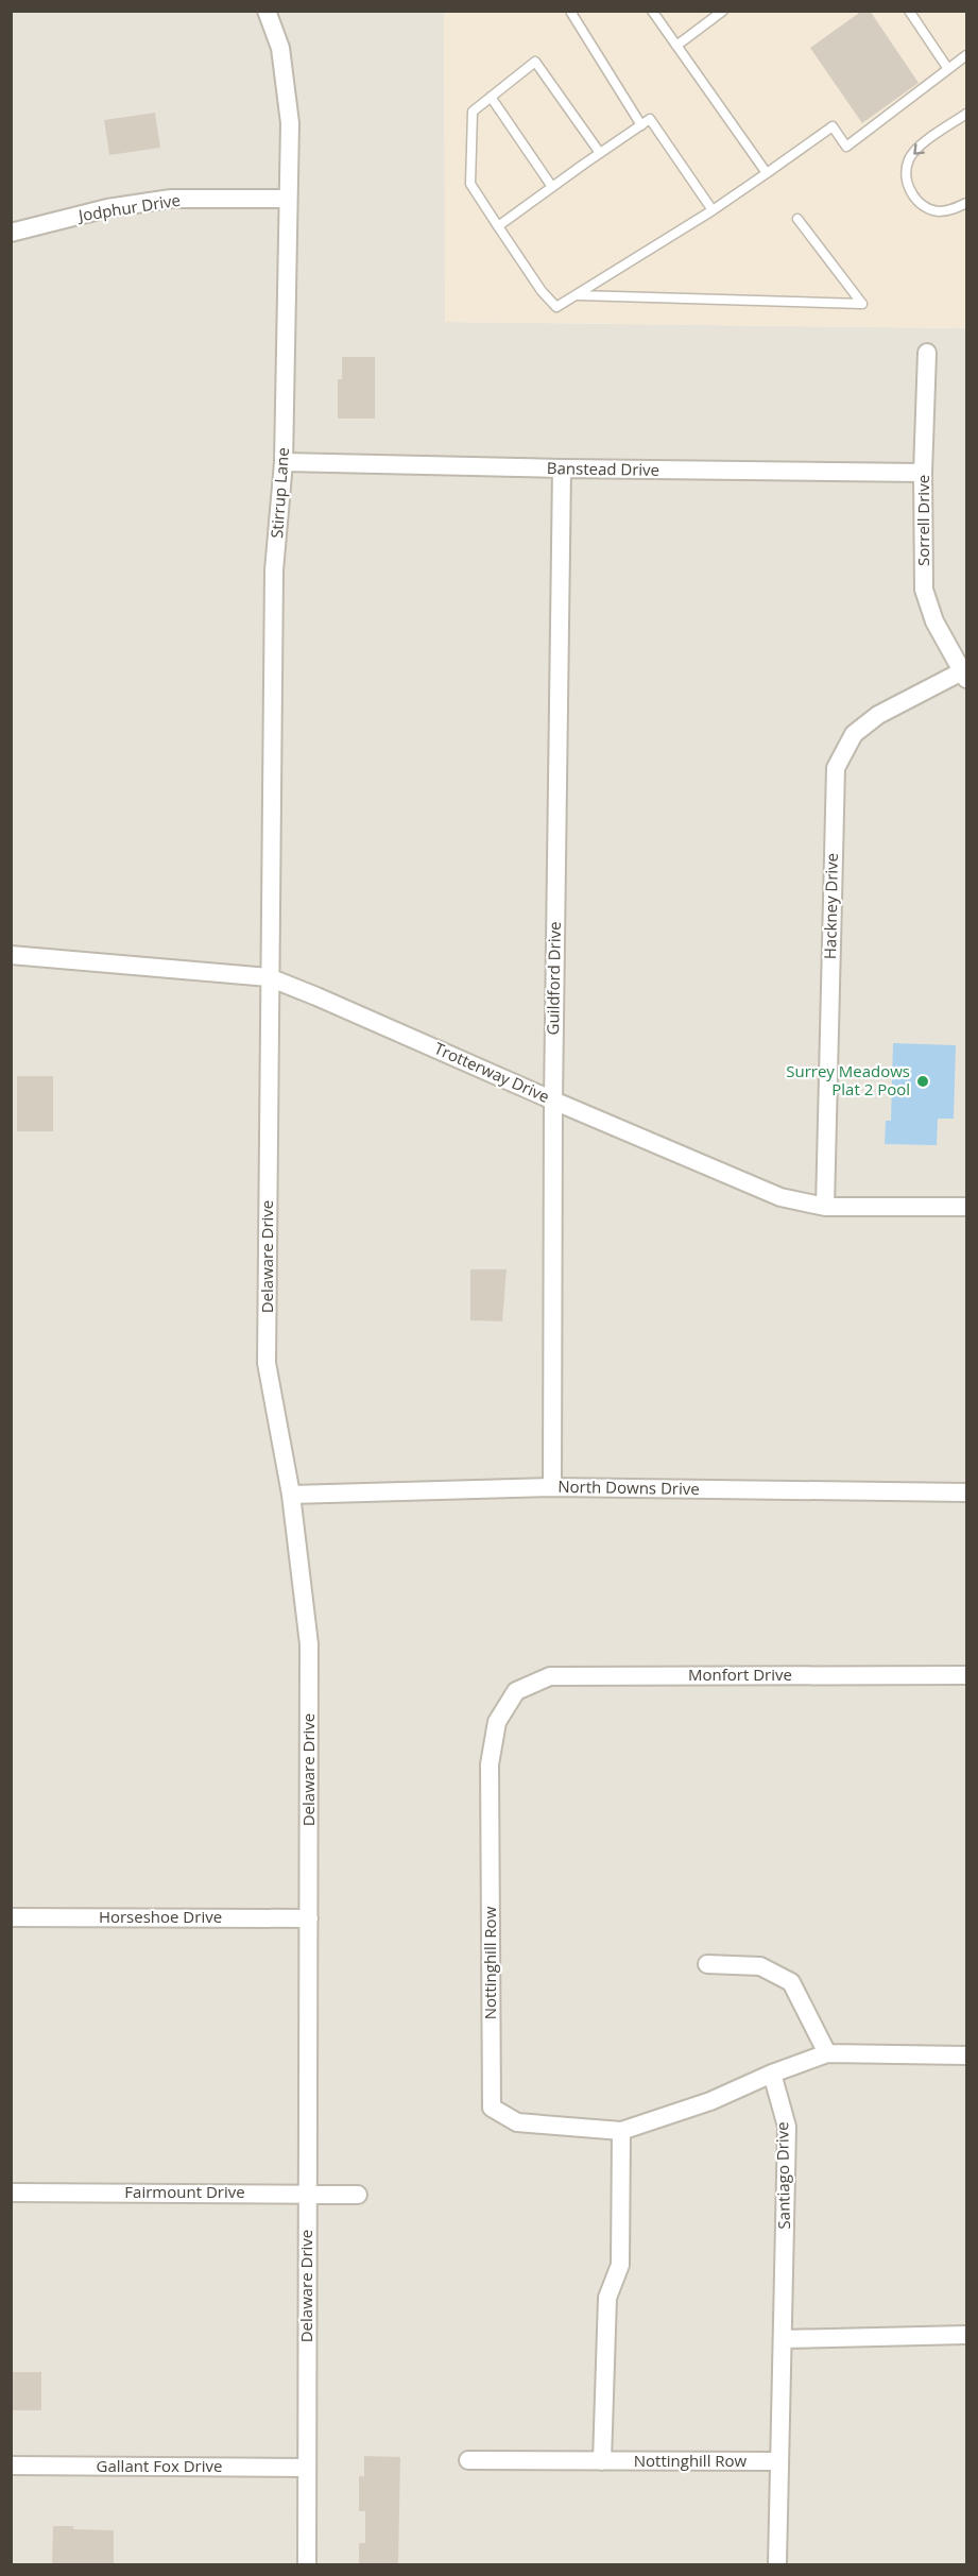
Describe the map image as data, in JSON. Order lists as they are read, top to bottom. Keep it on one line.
{"streets":{"street":["Jodphur Drive","Banstead Drive","Stirrup Lane","Sorrell Drive","Hackney Drive","Guildford Drive","Trotterway Drive","Delaware Drive","North Downs Drive","Monfort Drive","Horseshoe Drive","Nottinghill Row","Santiago Drive","Fairmount Drive","Gallant Fox Drive"]},"crossings":[["Jodphur Drive","Stirrup Lane"],["Banstead Drive","Stirrup Lane"],["Banstead Drive","Sorrell Drive"],["Banstead Drive","Guildford Drive"],["Stirrup Lane","Trotterway Drive"],["Stirrup Lane","Delaware Drive"],["Sorrell Drive","Hackney Drive"],["Hackney Drive","Trotterway Drive"],["Guildford Drive","Trotterway Drive"],["Guildford Drive","North Downs Drive"],["Trotterway Drive","Delaware Drive"],["Delaware Drive","North Downs Drive"],["Delaware Drive","Horseshoe Drive"],["Delaware Drive","Fairmount Drive"],["Delaware Drive","Gallant Fox Drive"],["Monfort Drive","Nottinghill Row"],["Nottinghill Row","Santiago Drive"]],"places":["Surrey Meadows Plat 2 Pool"]}
